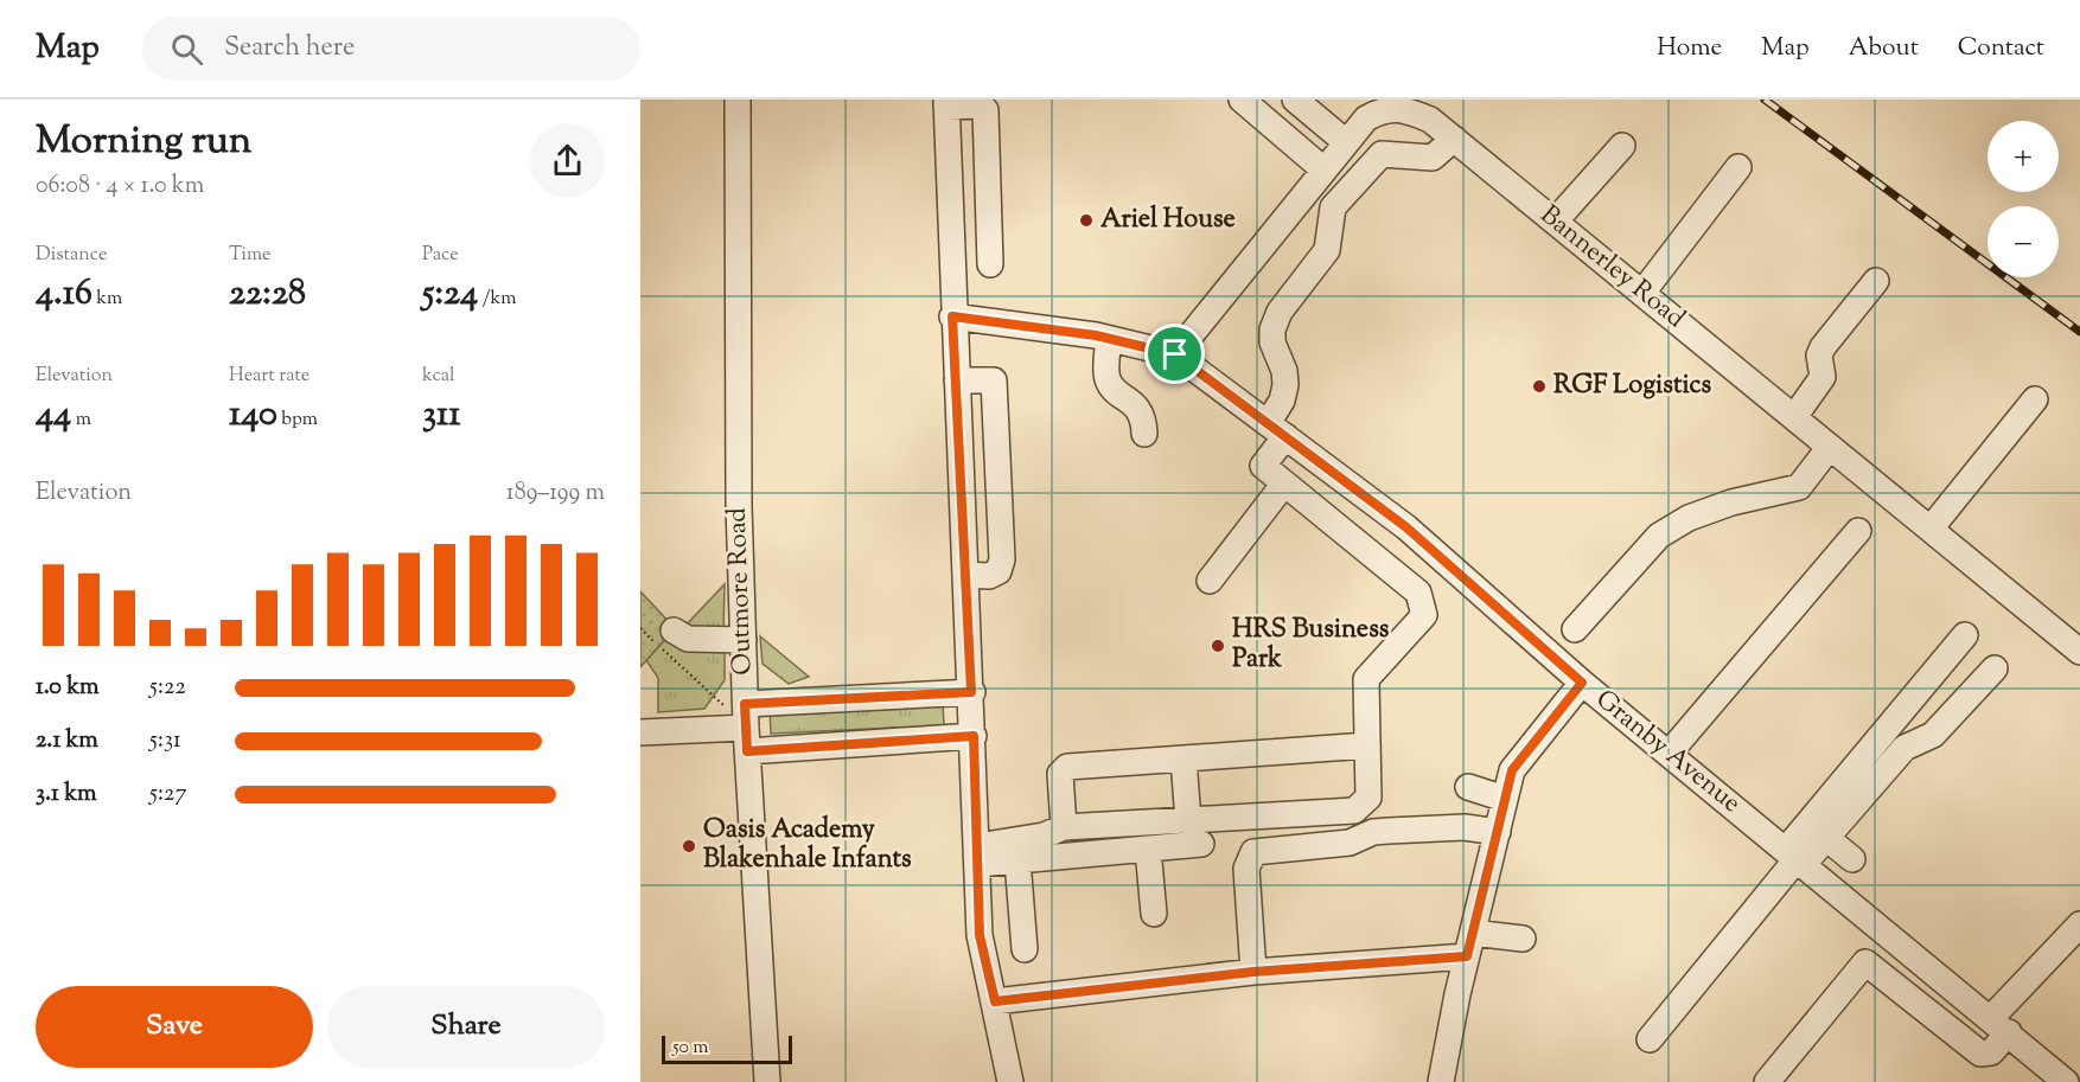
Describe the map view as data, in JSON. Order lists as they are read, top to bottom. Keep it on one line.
{"streets":{"street":["Bannerley Road","Outmore Road","Granby Avenue"]},"crossings":[["Bannerley Road","Granby Avenue"]],"places":["Ariel House","RGF Logistics","HRS Business Park","Oasis Academy Blakenhale Infants"],"scale_bar":"50 m","page":{"header":"Map","search":"Search here","nav":["Home","Map","About","Contact"],"heading":["Morning run","06:08 · 4 × 1.0 km"],"map_buttons":["+","−"],"stats":[["Distance","4.16 km"],["Time","22:28"],["Pace","5:24 /km"],["Elevation","44 m"],["Heart rate","140 bpm"],["kcal","311"]],"chart":["Elevation","189–199 m"],"list":[{"name":"1.0 km","note":"5:22"},{"name":"2.1 km","note":"5:31"},{"name":"3.1 km","note":"5:27"}],"buttons":["Save","Share"],"scale":"50 m"}}
